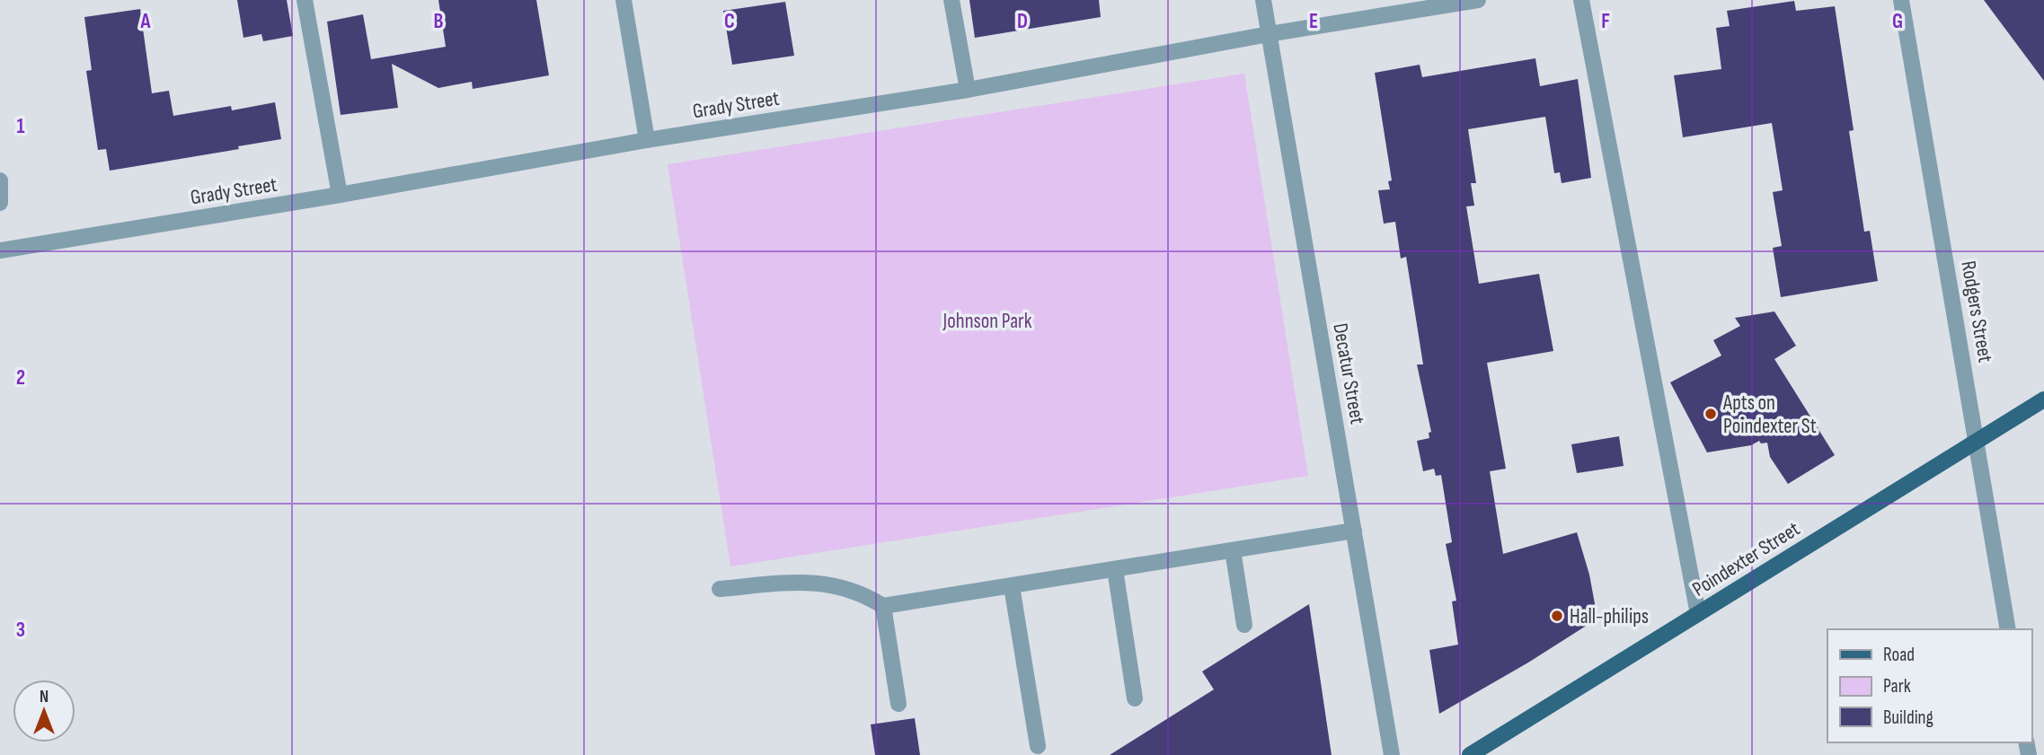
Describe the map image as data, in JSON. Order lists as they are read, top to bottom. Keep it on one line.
{"streets":{"main road":["Poindexter Street"],"street":["Grady Street","Rodgers Street","Decatur Street"]},"crossings":[["Grady Street","Decatur Street"],["Rodgers Street","Poindexter Street"]],"parks":["Johnson Park"],"places":["Apts on Poindexter St","Hall-philips"],"legend":["Road","Park","Building"],"north":"top","grid":{"columns":["A","B","C","D","E","F","G"],"rows":["1","2","3"]}}
